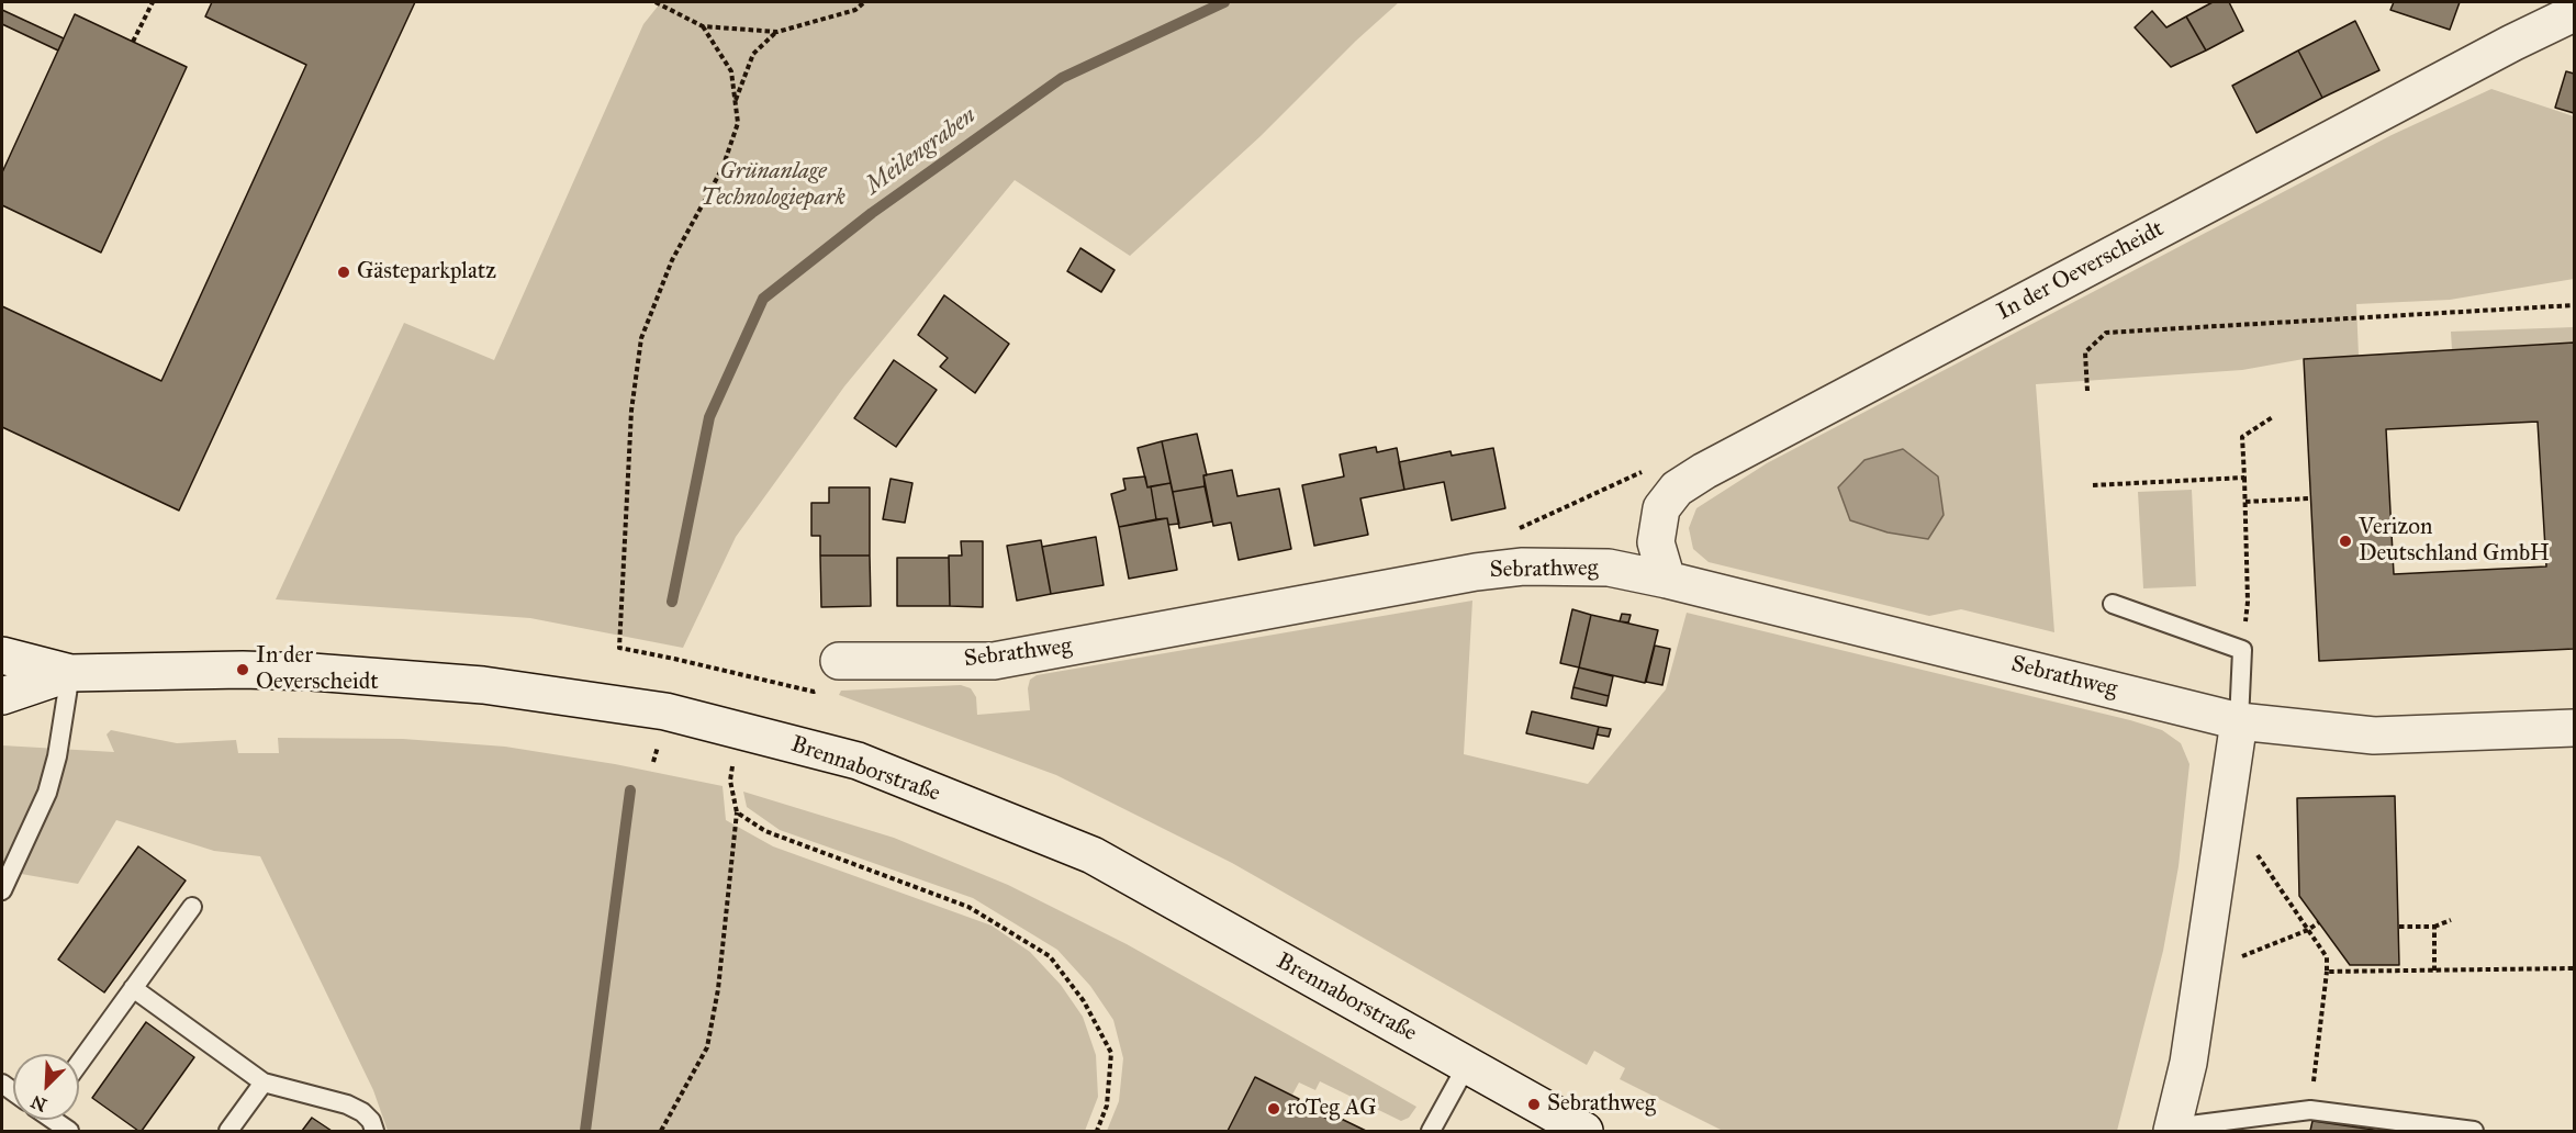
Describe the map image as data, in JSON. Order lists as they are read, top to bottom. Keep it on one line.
{"streets":{"street":["In der Oeverscheidt","Sebrathweg","Brennaborstraße"]},"crossings":[["In der Oeverscheidt","Sebrathweg"]],"water":["Meilengraben"],"parks":["Grünanlage Technologiepark"],"places":["Gästeparkplatz","Verizon Deutschland GmbH","In der Oeverscheidt","Sebrathweg","roTeg AG"],"north":"bottom left"}
